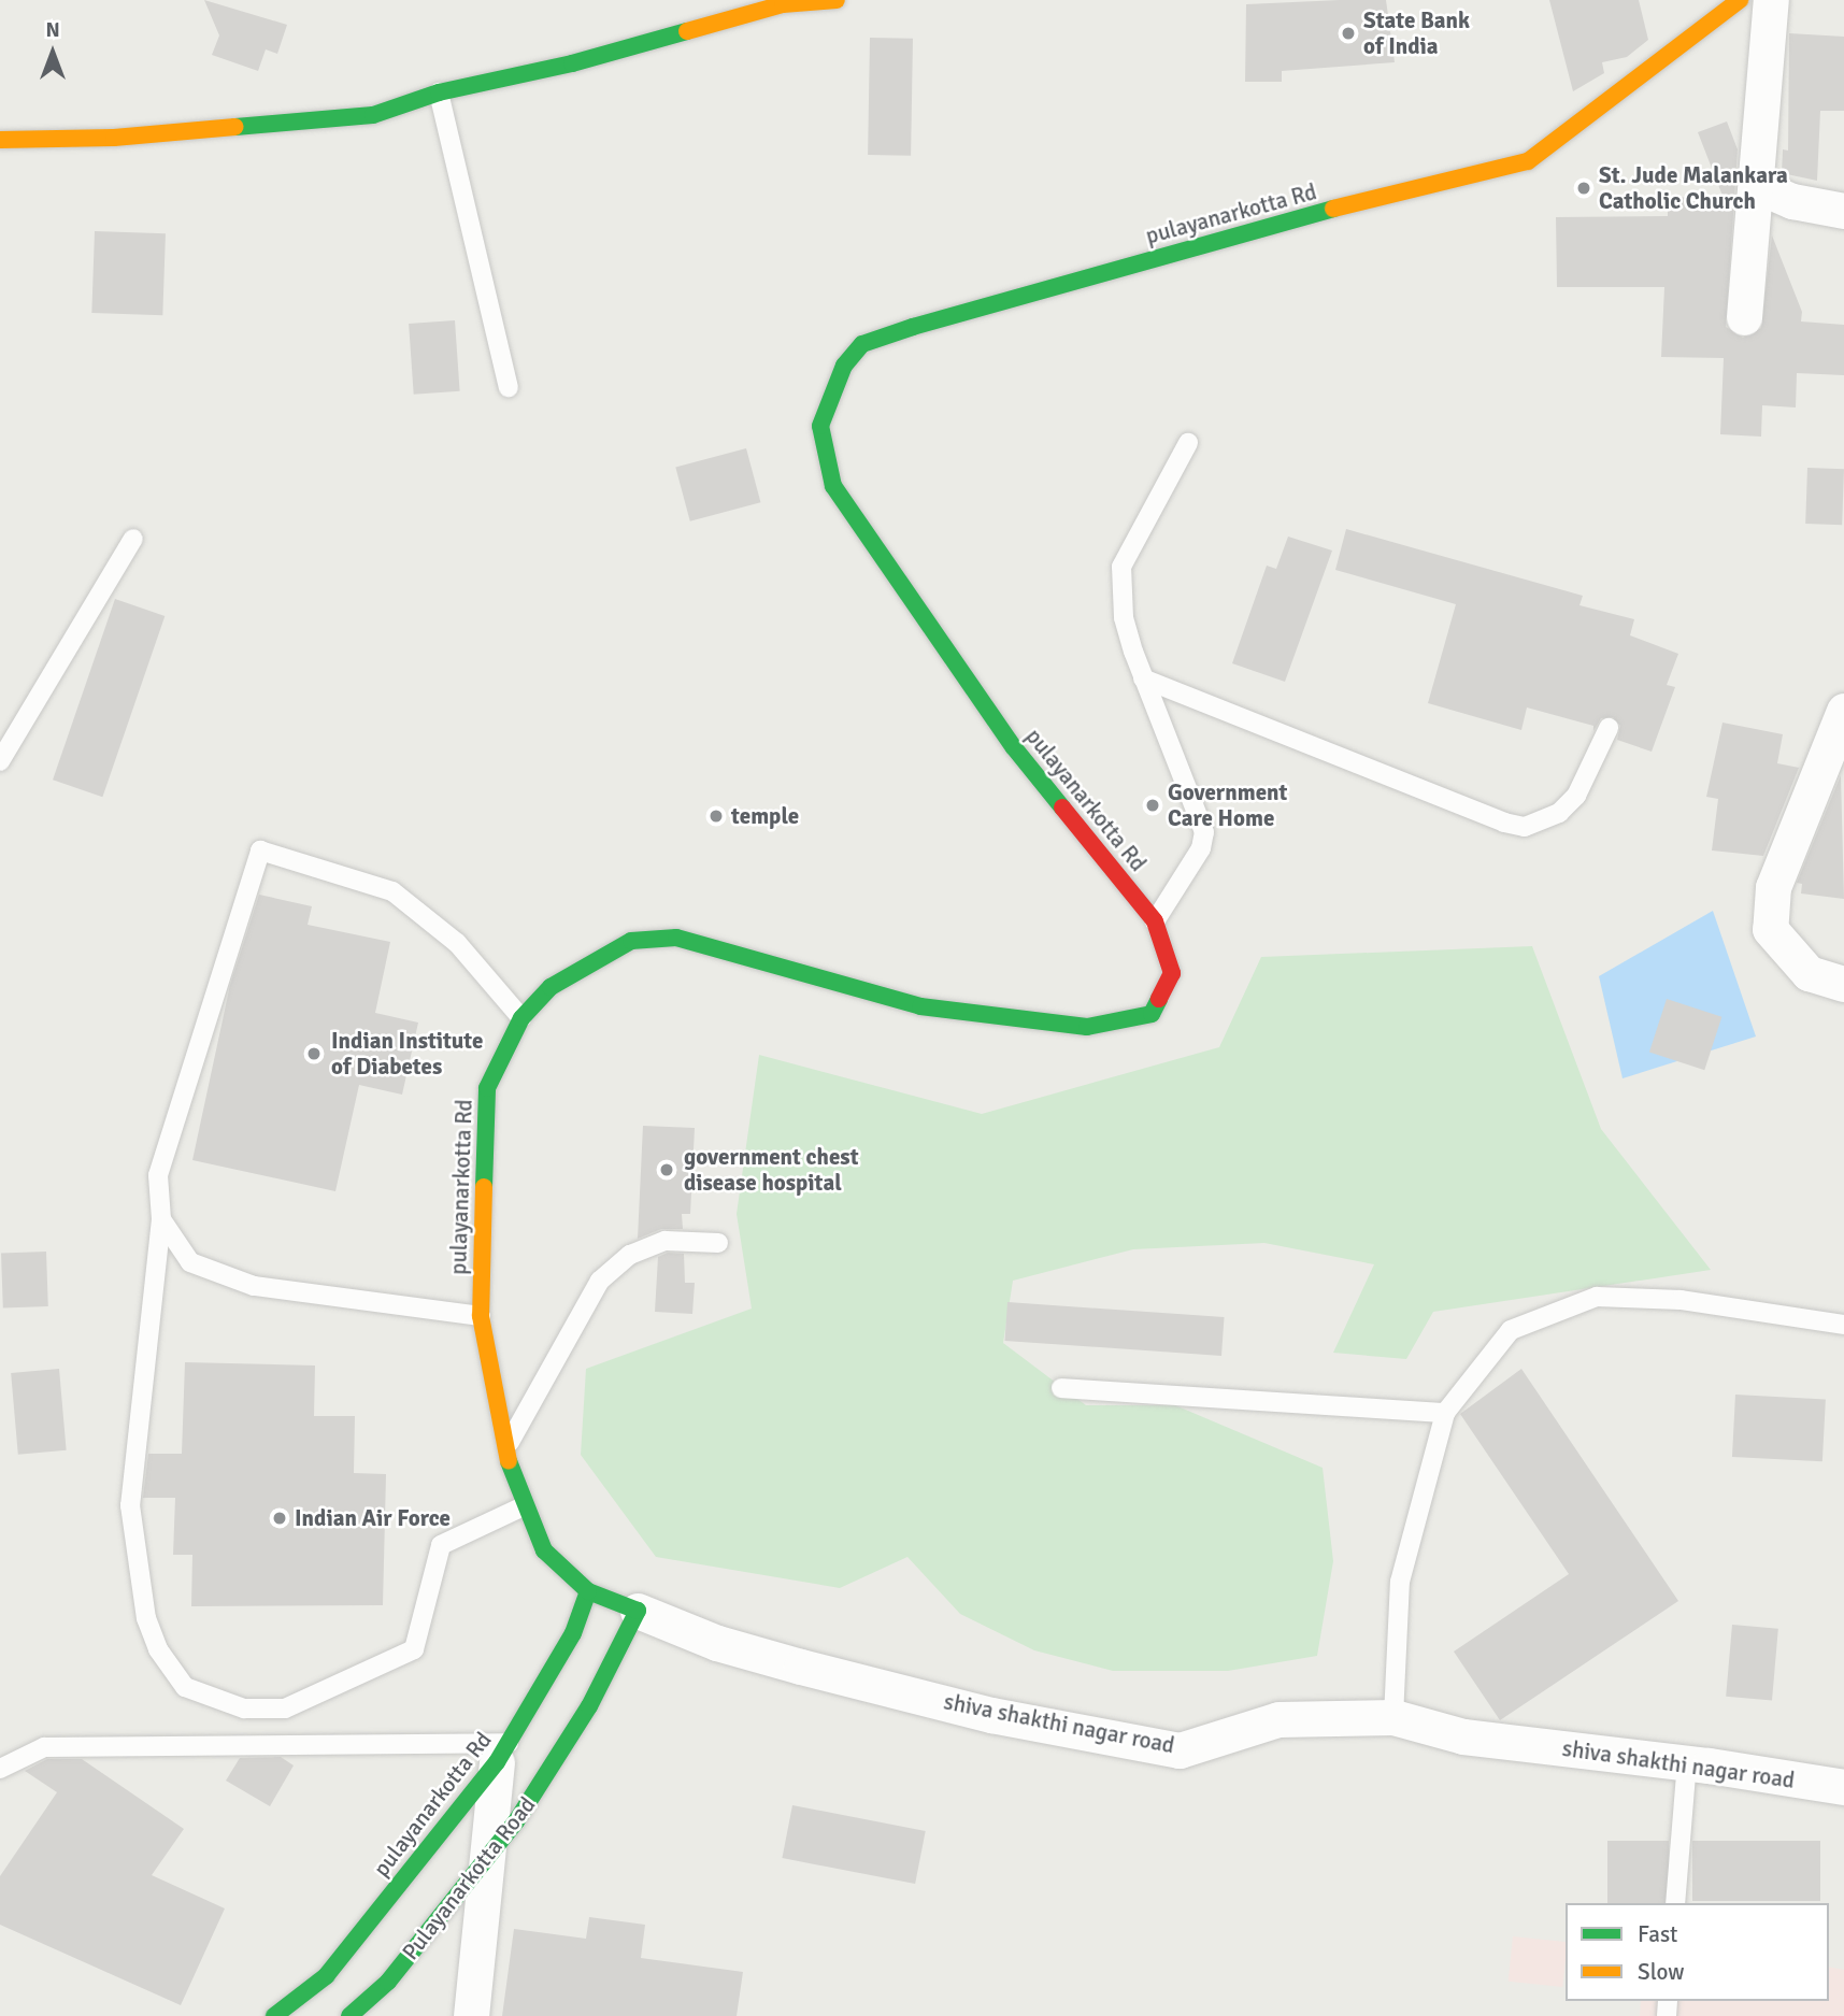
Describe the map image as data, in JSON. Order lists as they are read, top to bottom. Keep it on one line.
{"streets":{"street":["pulayanarkotta Rd","shiva shakthi nagar road","Pulayanarkotta Road"]},"crossings":[["pulayanarkotta Rd","shiva shakthi nagar road"],["pulayanarkotta Rd","Pulayanarkotta Road"],["shiva shakthi nagar road","Pulayanarkotta Road"]],"places":["State Bank of India","St. Jude Malankara Catholic Church","Government Care Home","temple","Indian Institute of Diabetes","government chest disease hospital","Indian Air Force"],"legend":["Fast","Slow"],"north":"top"}
